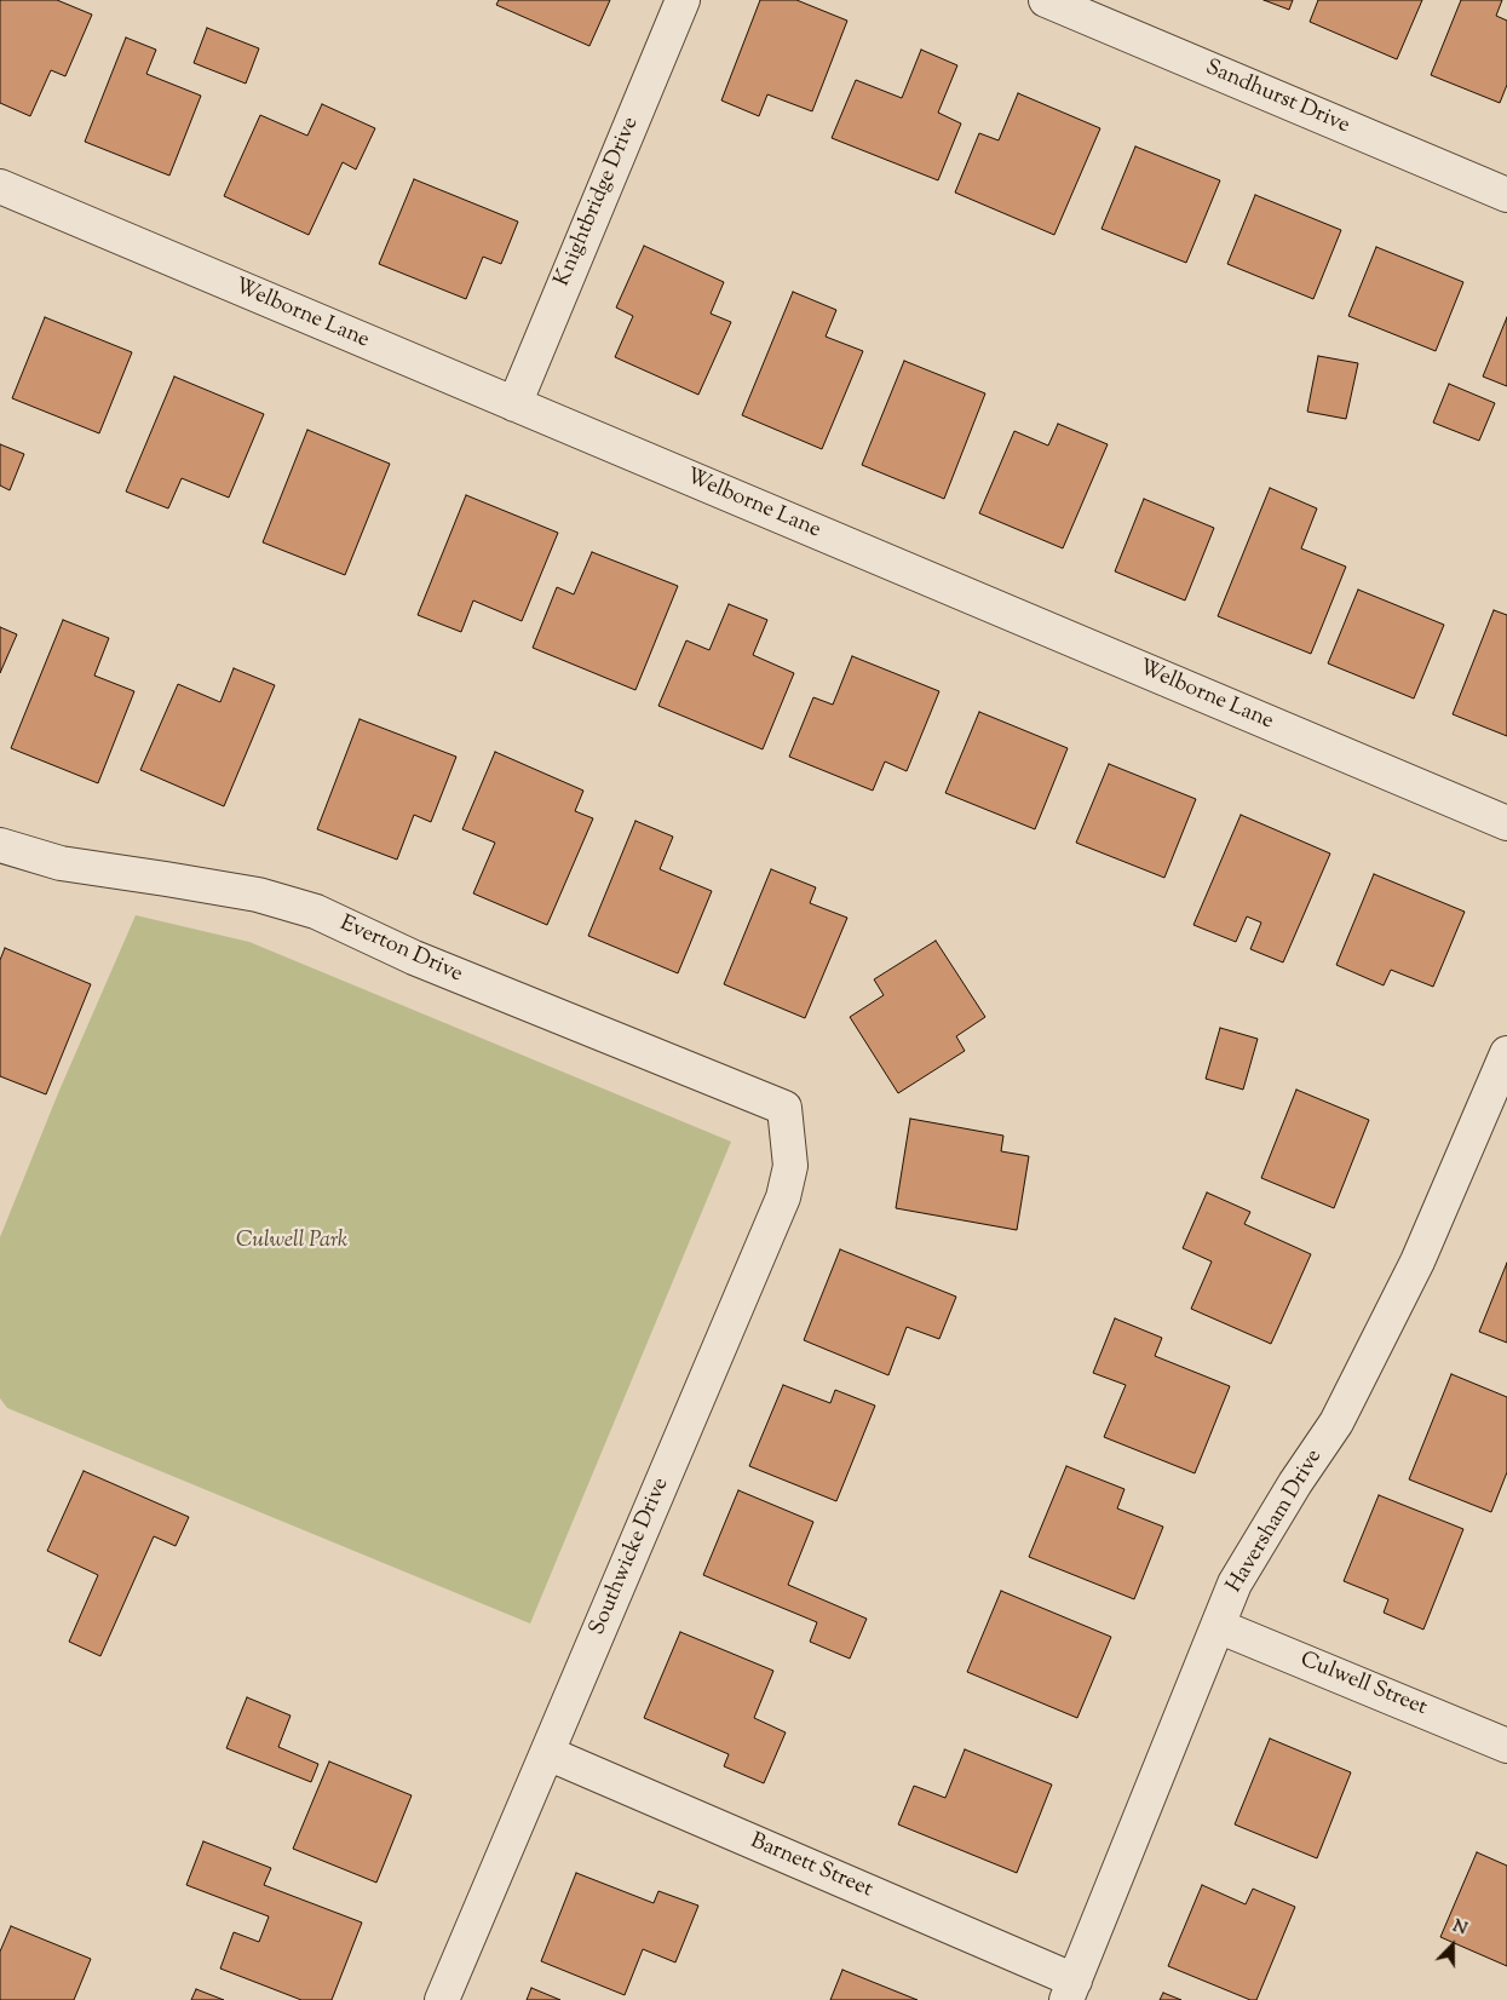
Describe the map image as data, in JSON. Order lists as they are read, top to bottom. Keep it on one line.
{"streets":{"street":["Sandhurst Drive","Knightbridge Drive","Welborne Lane","Everton Drive","Haversham Drive","Southwicke Drive","Culwell Street","Barnett Street"]},"crossings":[["Knightbridge Drive","Welborne Lane"],["Everton Drive","Southwicke Drive"],["Haversham Drive","Culwell Street"],["Haversham Drive","Barnett Street"],["Southwicke Drive","Barnett Street"]],"parks":["Culwell Park"],"north":"top"}
